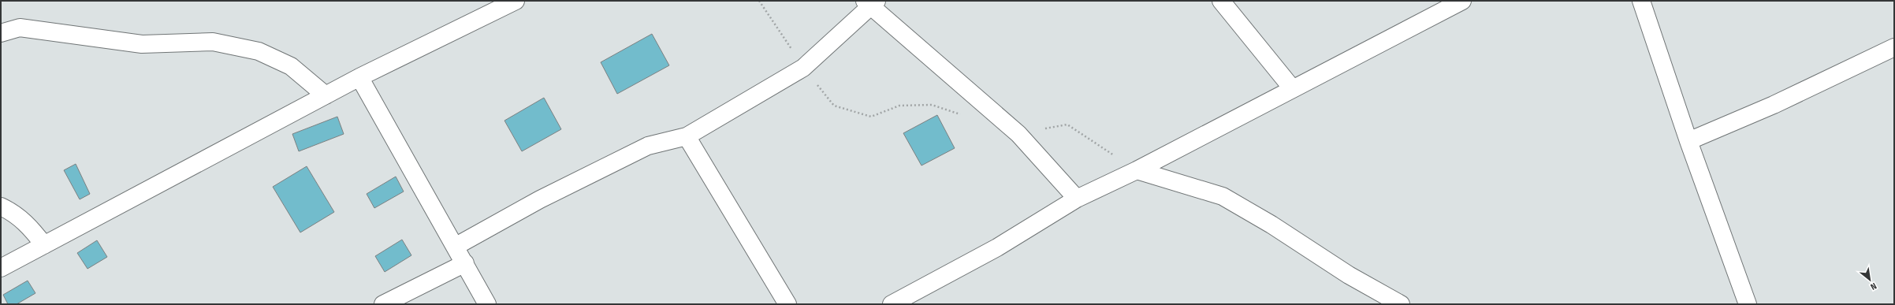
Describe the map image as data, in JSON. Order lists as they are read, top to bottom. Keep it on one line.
{"north":"bottom right"}
